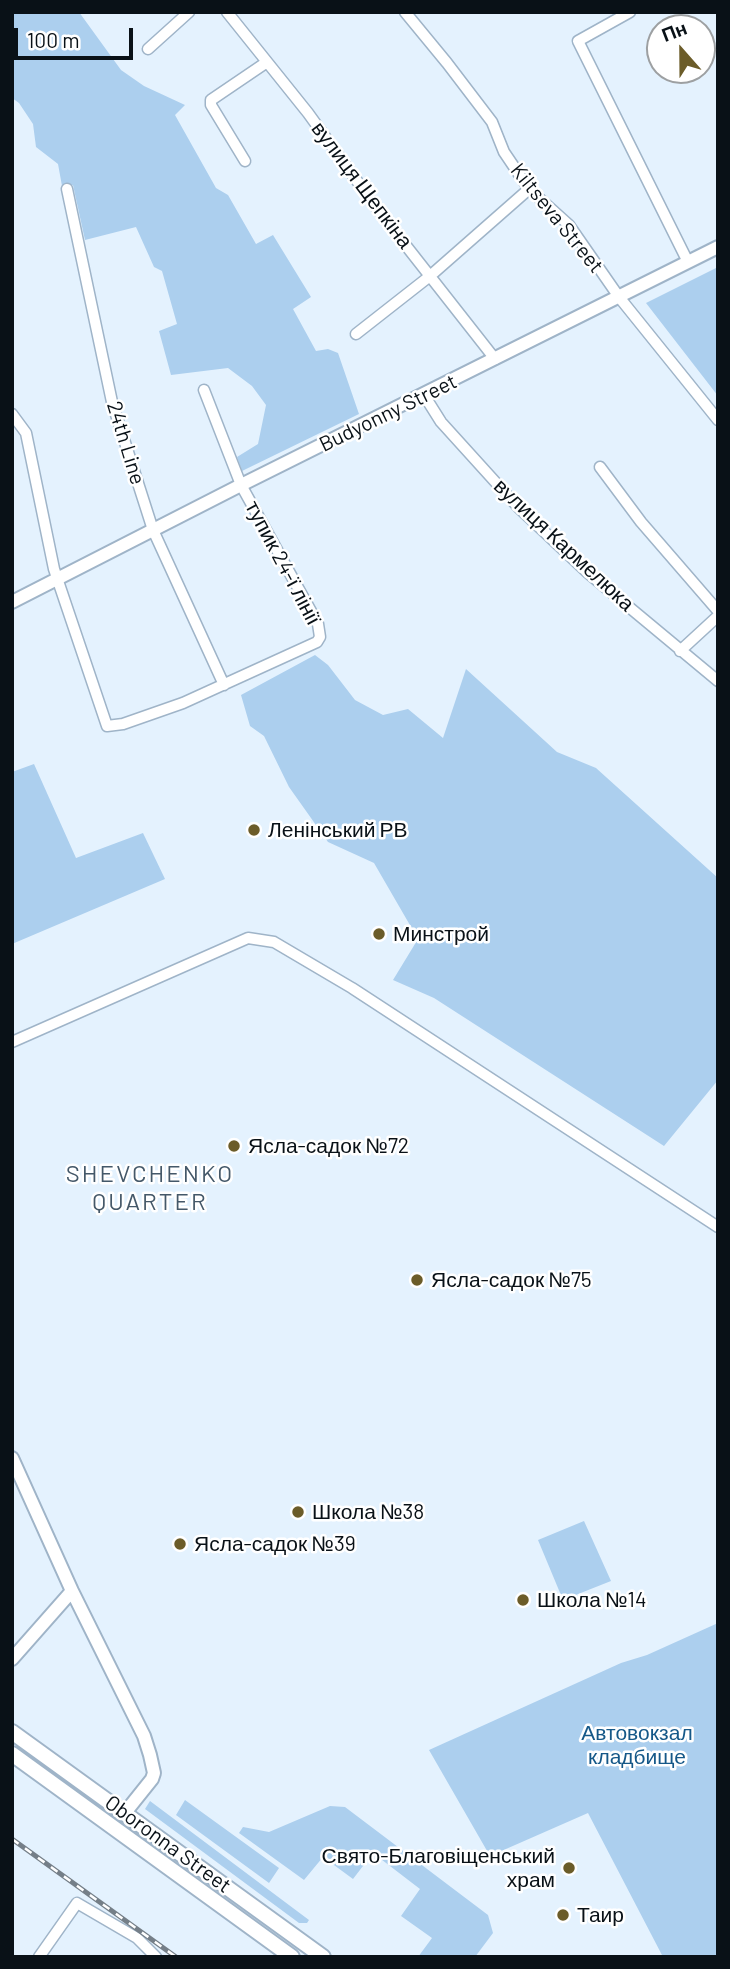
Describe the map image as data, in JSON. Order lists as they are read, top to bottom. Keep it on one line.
{"streets":{"main road":["Budyonny Street","Oboronna Street"],"street":["вулиця Щепкіна","Kiltseva Street","24th Line","вулиця Кармелюка","тупик 24-ї лінії"]},"crossings":[["вулиця Щепкіна","Budyonny Street"],["Kiltseva Street","Budyonny Street"],["Budyonny Street","24th Line"],["Budyonny Street","вулиця Кармелюка"],["Budyonny Street","тупик 24-ї лінії"],["24th Line","тупик 24-ї лінії"]],"districts":["SHEVCHENKO QUARTER"],"parks":["Автовокзал кладбище"],"places":["Ленінський РВ","Минстрой","Ясла-садок №72","Ясла-садок №75","Школа №38","Ясла-садок №39","Школа №14","Свято-Благовіщенський храм","Таир"],"scale_bar":"100 m","north":"top"}
